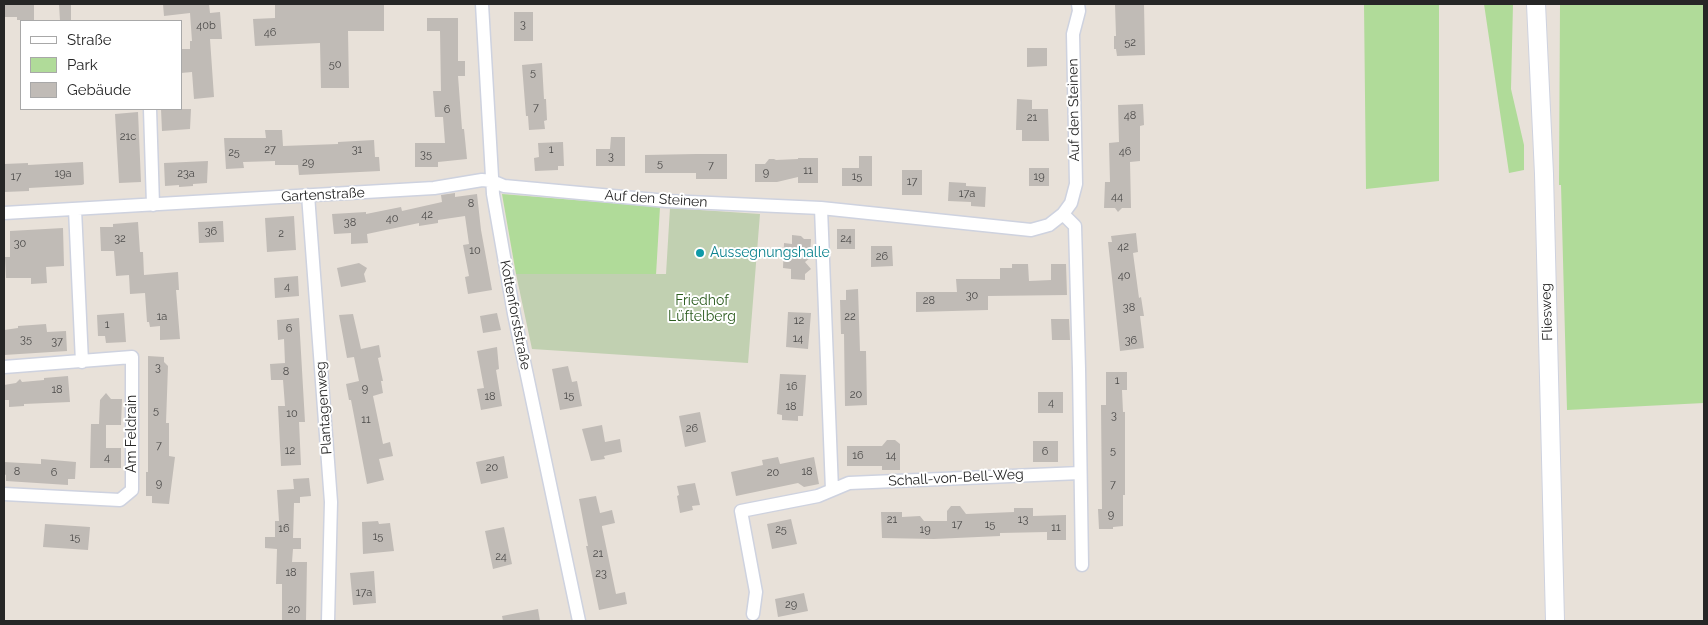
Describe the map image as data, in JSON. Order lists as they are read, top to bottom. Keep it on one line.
{"streets":{"main road":["Fliesweg"],"street":["Auf den Steinen","Gartenstraße","Kottenforststraße","Plantagenweg","Am Feldrain","Schall-von-Bell-Weg"]},"crossings":[["Auf den Steinen","Gartenstraße"],["Auf den Steinen","Kottenforststraße"],["Gartenstraße","Kottenforststraße"],["Gartenstraße","Plantagenweg"]],"parks":["Friedhof Lüftelberg"],"places":["Aussegnungshalle"],"house_numbers":["3","40b","46","52","50","5","7","6","48","21","21c","27","31","1","46","25","35","3","29","5","7","11","9","19a","23a","17","15","19","17","17a","44","8","42","40","38","36","2","32","24","30","42","10","26","40","4","30","28","38","1a","22","12","1","6","14","35","36","37","3","8","1","16","9","18","20","15","18","4","18","5","10","3","11","26","7","12","5","6","16","14","4","20","8","18","6","20","9","7","9","21","13","17","15","11","16","25","19","15","15","21","24","18","23","17a","29","20"],"legend":["Straße","Park","Gebäude"]}
